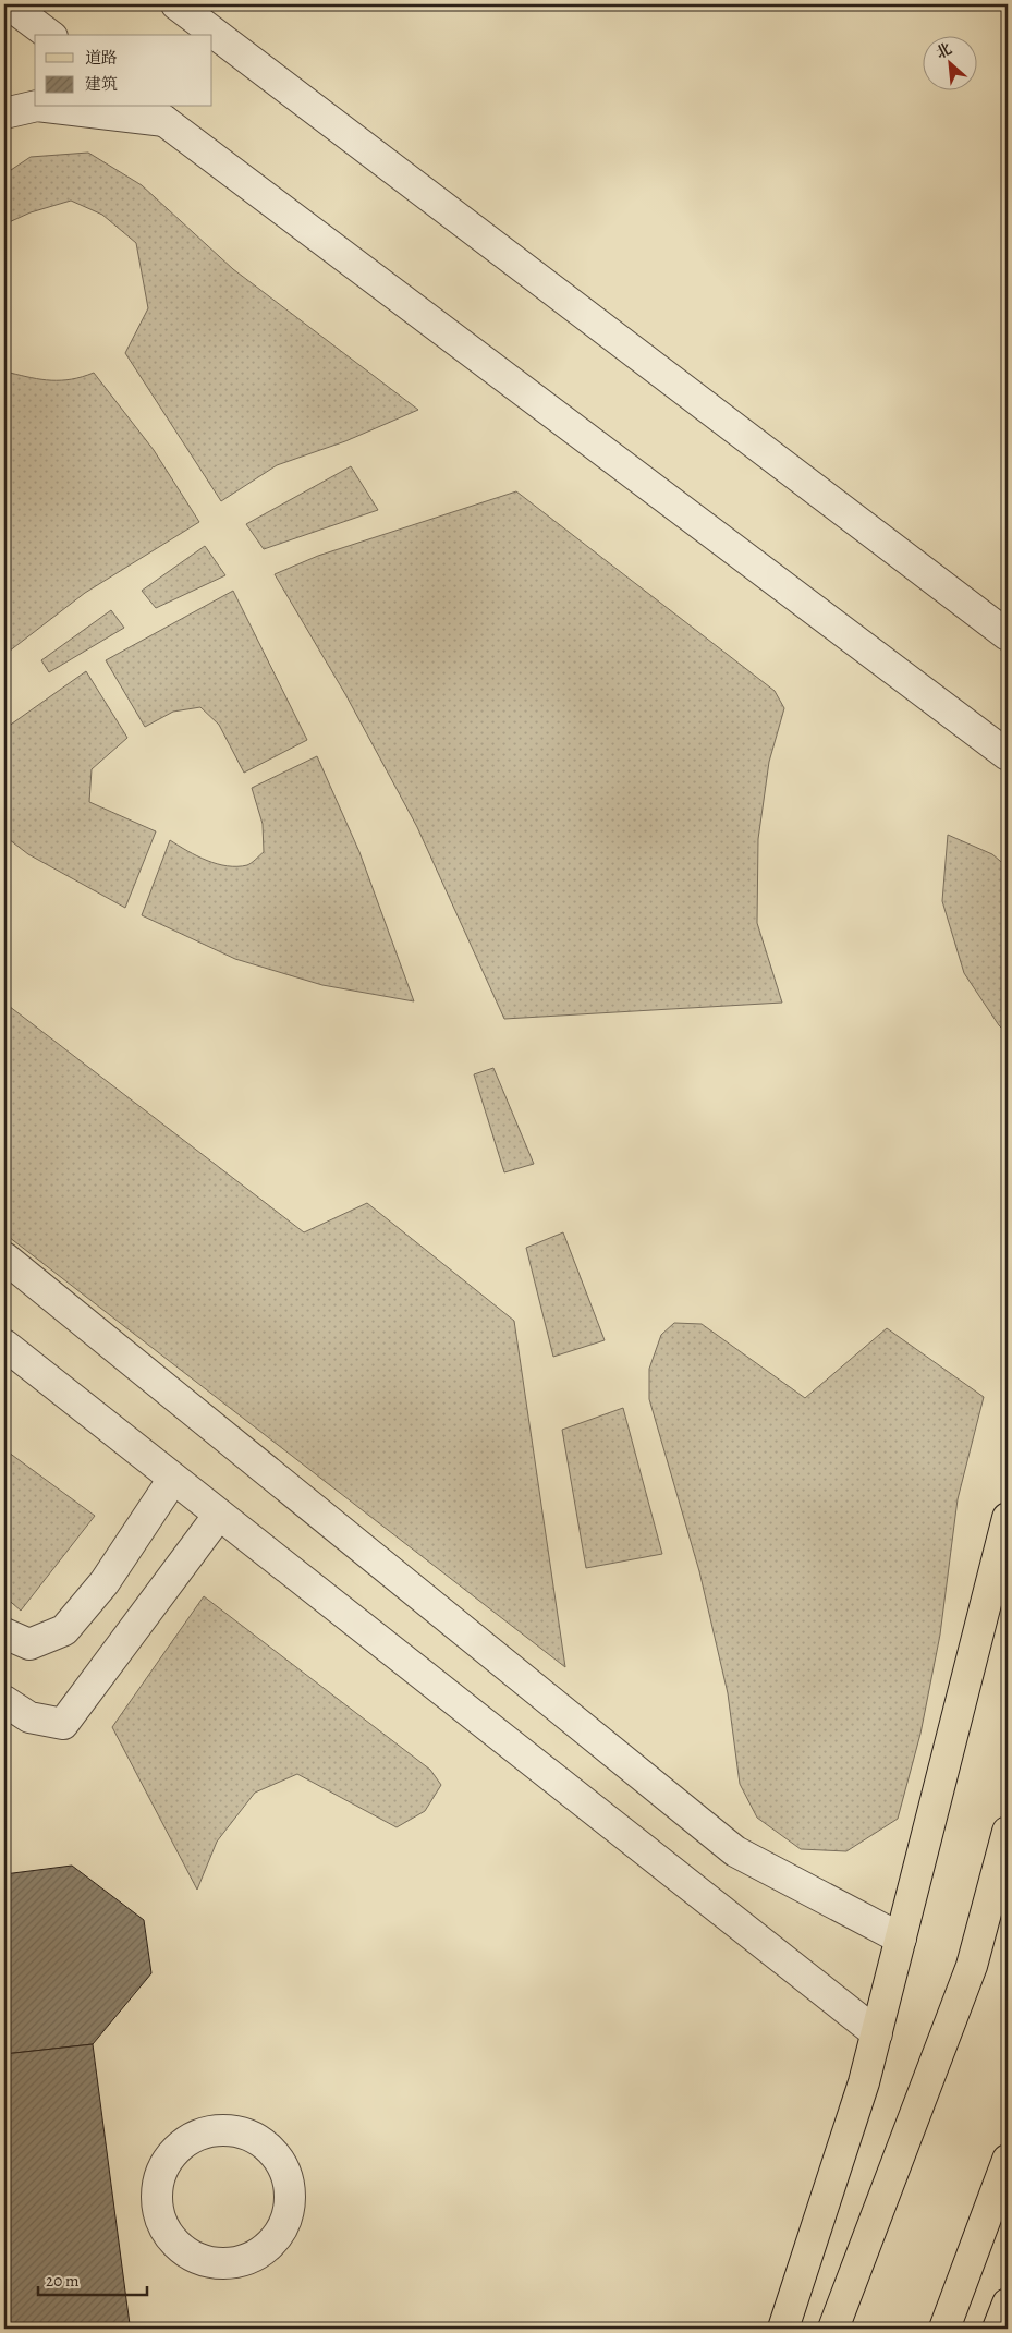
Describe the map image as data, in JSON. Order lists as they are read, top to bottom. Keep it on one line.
{"legend":["道路","建筑"],"scale_bar":"20 m","north":"top left"}
